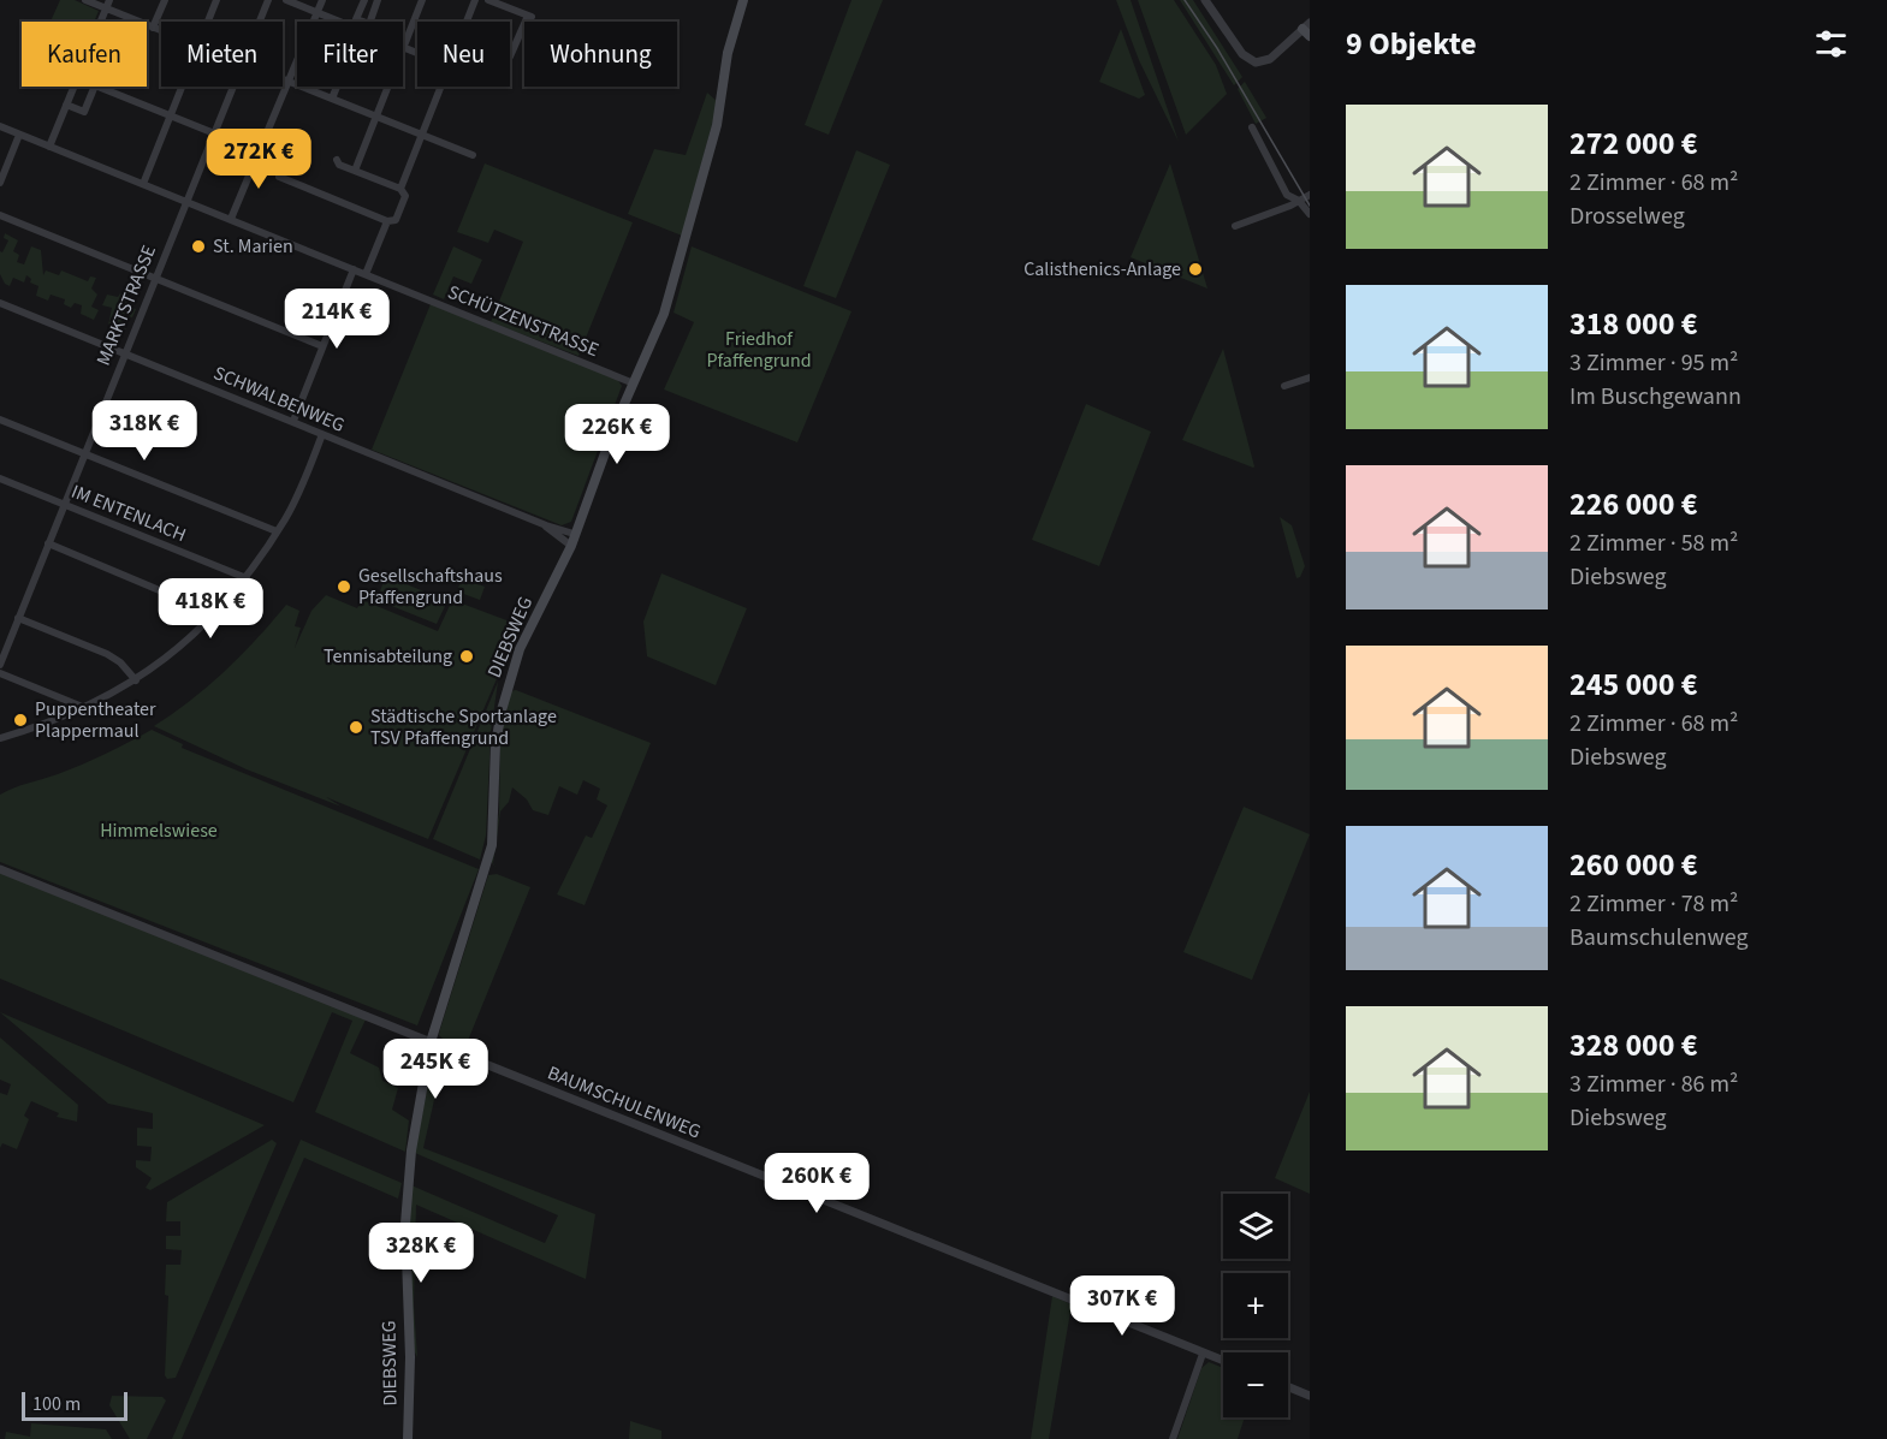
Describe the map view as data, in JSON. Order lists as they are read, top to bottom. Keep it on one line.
{"streets":{"main road":["DIEBSWEG"],"street":["MARKTSTRASSE","SCHÜTZENSTRASSE","SCHWALBENWEG","IM ENTENLACH","BAUMSCHULENWEG"]},"crossings":[["MARKTSTRASSE","SCHÜTZENSTRASSE"],["MARKTSTRASSE","SCHWALBENWEG"],["MARKTSTRASSE","IM ENTENLACH"],["SCHÜTZENSTRASSE","DIEBSWEG"],["SCHWALBENWEG","DIEBSWEG"],["DIEBSWEG","BAUMSCHULENWEG"]],"parks":["Friedhof Pfaffengrund","Himmelswiese"],"places":["St. Marien","Calisthenics-Anlage","Gesellschaftshaus Pfaffengrund","Tennisabteilung","Puppentheater Plappermaul","Städtische Sportanlage TSV Pfaffengrund"],"scale_bar":"100 m","page":{"heading":"9 Objekte","chip":["Kaufen","Mieten","Filter","Neu","Wohnung"],"list":[{"name":"272 000 €","note":"2 Zimmer · 68 m² · Drosselweg"},{"name":"318 000 €","note":"3 Zimmer · 95 m² · Im Buschgewann"},{"name":"226 000 €","note":"2 Zimmer · 58 m² · Diebsweg"},{"name":"245 000 €","note":"2 Zimmer · 68 m² · Diebsweg"},{"name":"260 000 €","note":"2 Zimmer · 78 m² · Baumschulenweg"},{"name":"328 000 €","note":"3 Zimmer · 86 m² · Diebsweg"}],"price":["272K €","214K €","318K €","226K €","418K €","245K €","260K €","328K €","307K €"],"map_buttons":["+","−"],"scale":"100 m"}}
